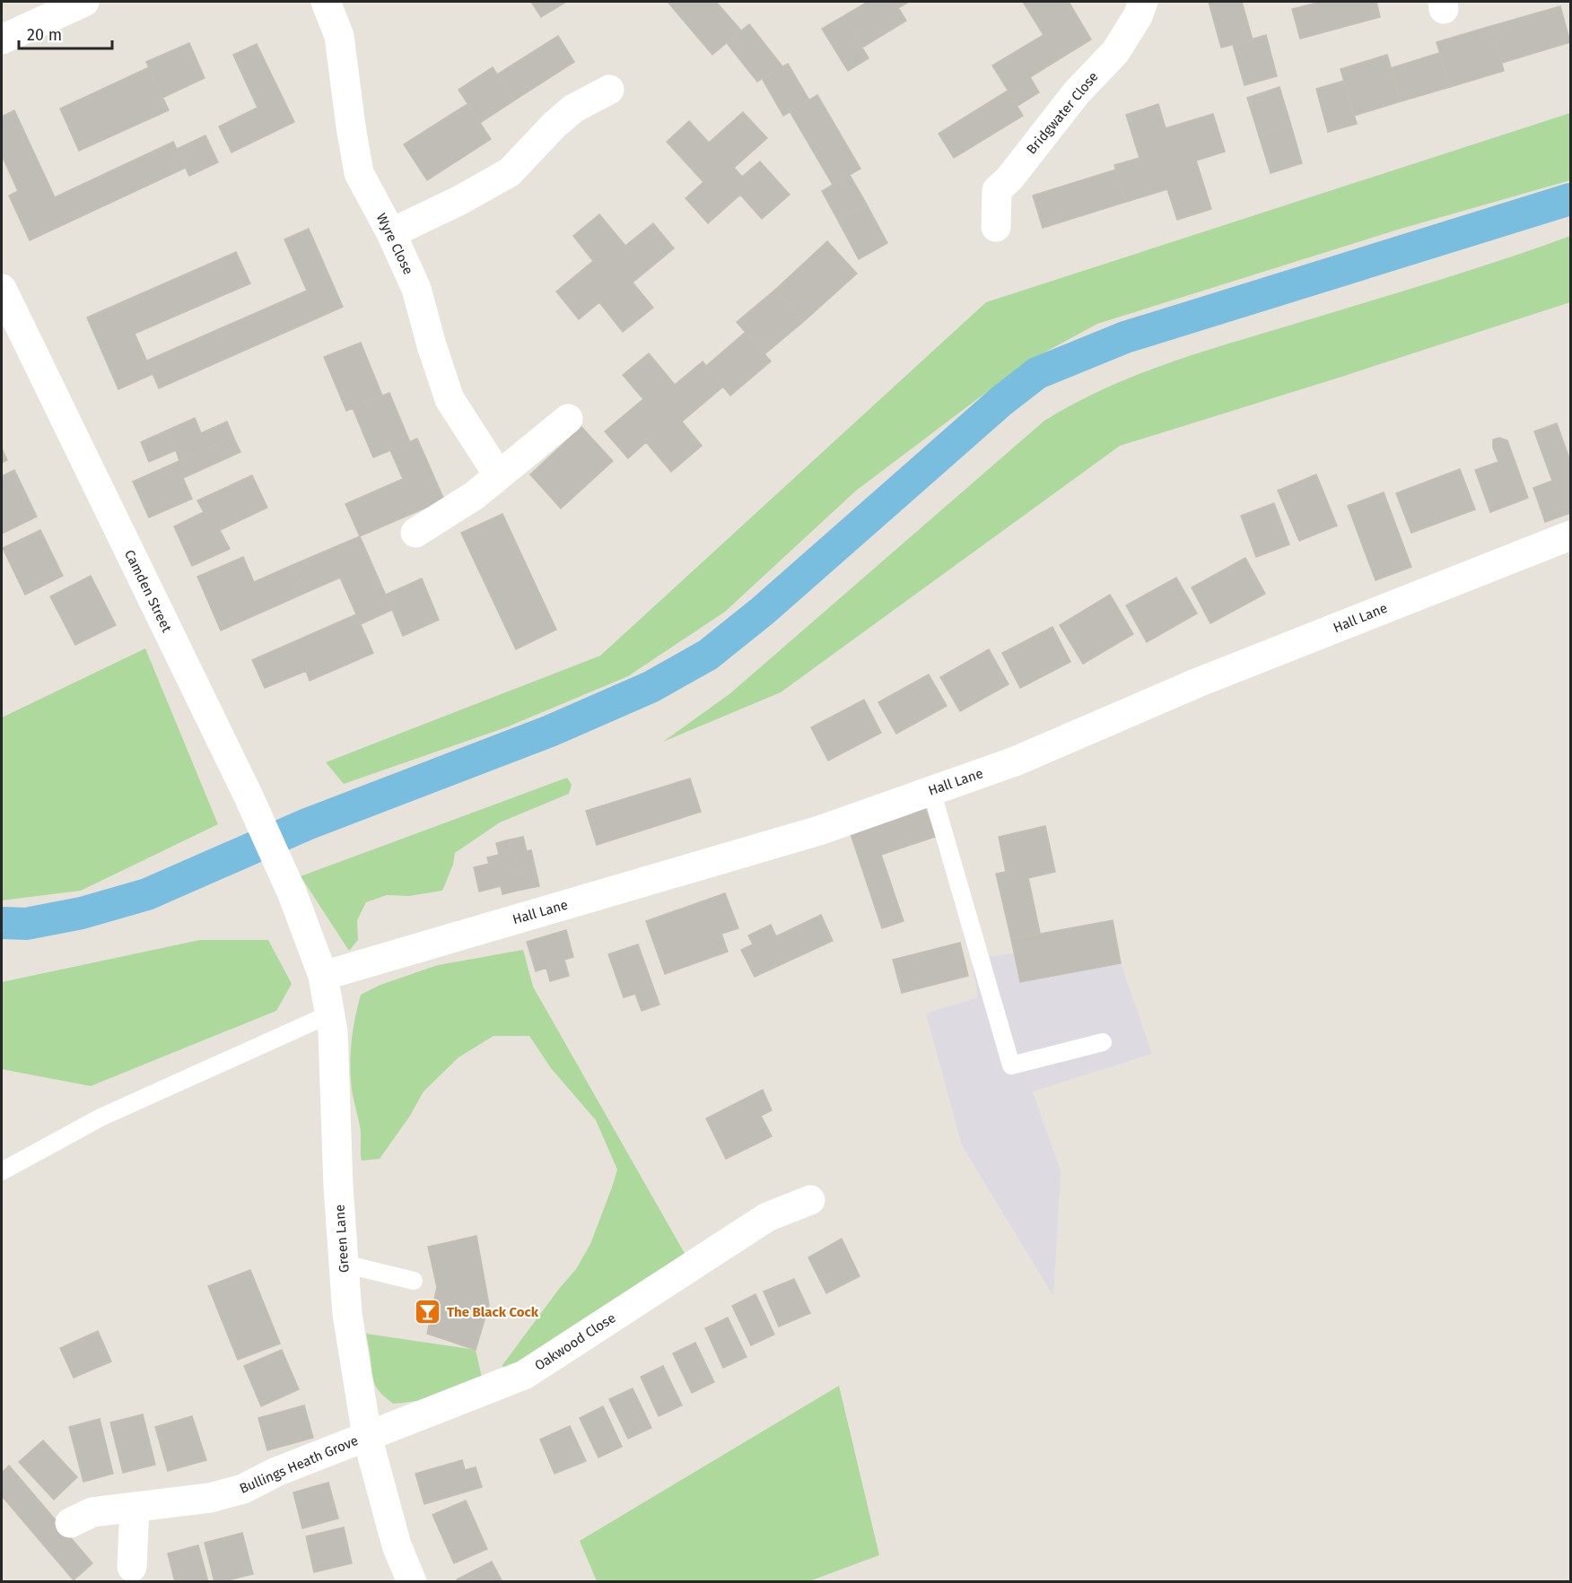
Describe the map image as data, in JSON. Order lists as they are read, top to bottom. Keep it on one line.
{"streets":{"street":["Bridgwater Close","Wyre Close","Camden Street","Hall Lane","Green Lane","Oakwood Close","Bullings Heath Grove"]},"crossings":[["Camden Street","Green Lane"],["Hall Lane","Green Lane"],["Green Lane","Oakwood Close"],["Green Lane","Bullings Heath Grove"],["Oakwood Close","Bullings Heath Grove"]],"places":{"bar":["The Black Cock"]},"scale_bar":"20 m"}
